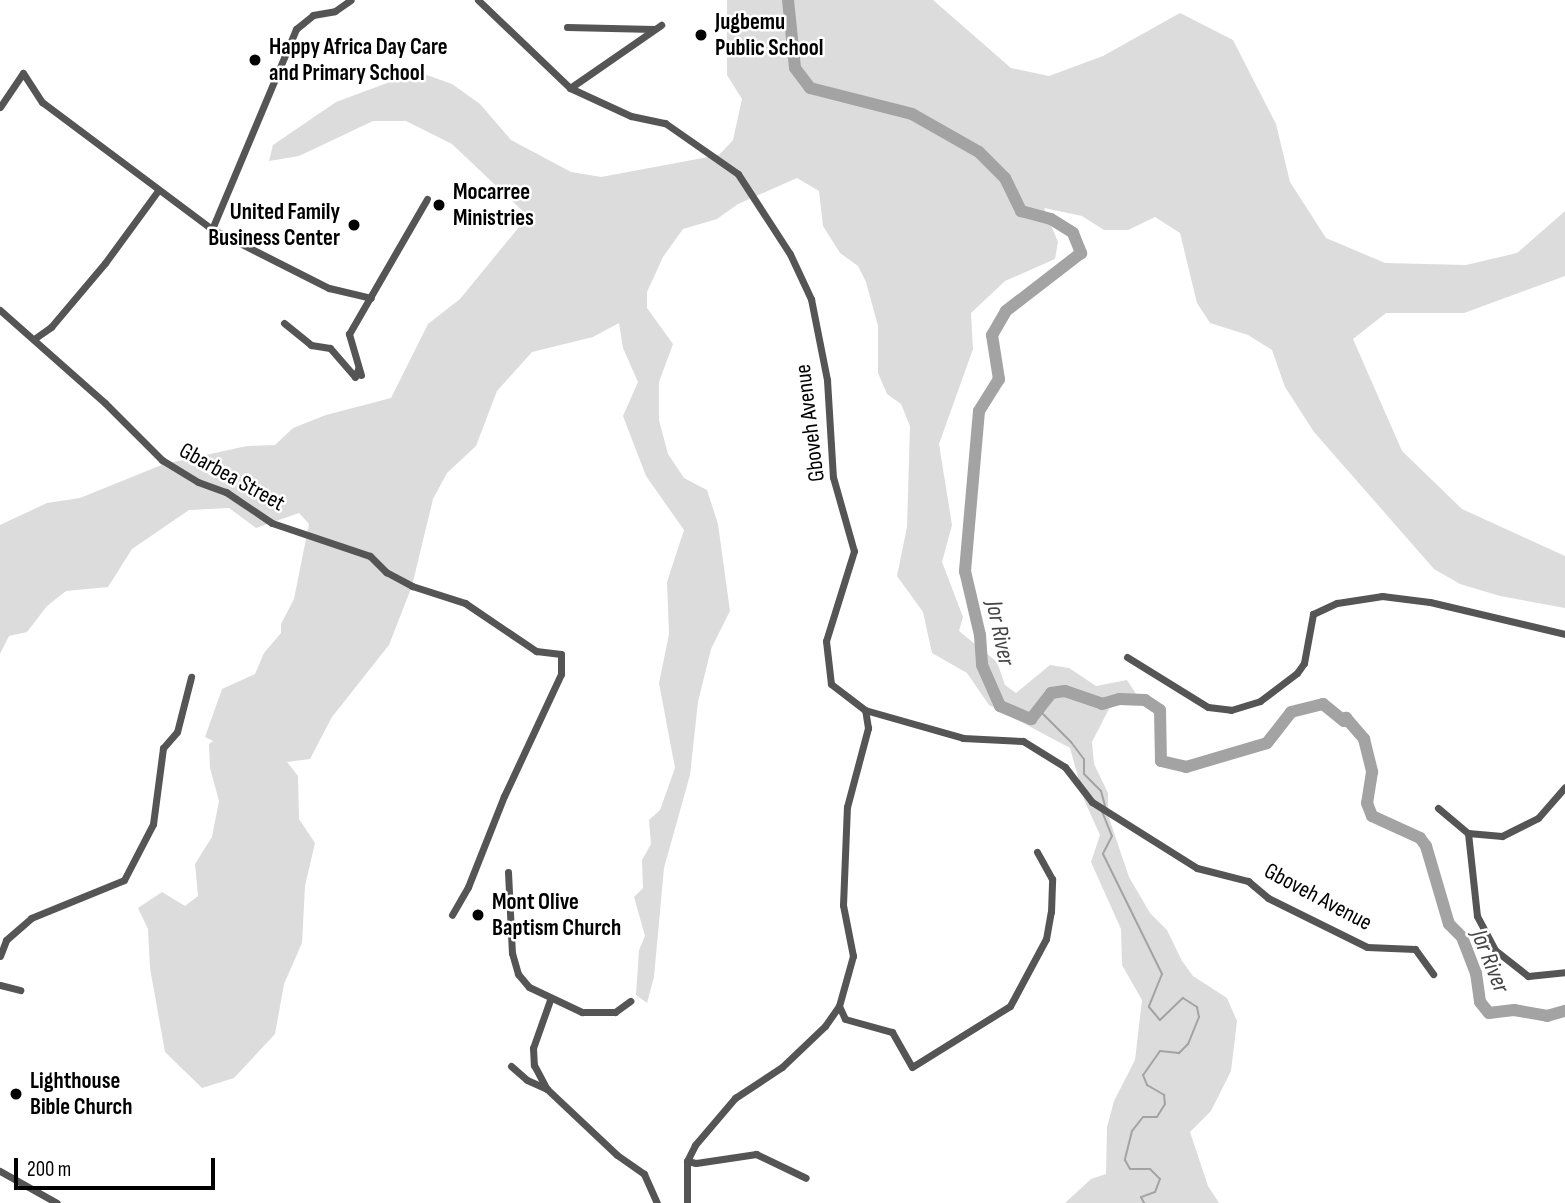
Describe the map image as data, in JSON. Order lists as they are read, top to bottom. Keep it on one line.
{"streets":{"street":["Gboveh Avenue","Gbarbea Street"]},"water":["Jor River"],"places":["Jugbemu Public School","Happy Africa Day Care and Primary School","Mocarree Ministries","United Family Business Center","Mont Olive Baptism Church","Lighthouse Bible Church"],"scale_bar":"200 m"}
